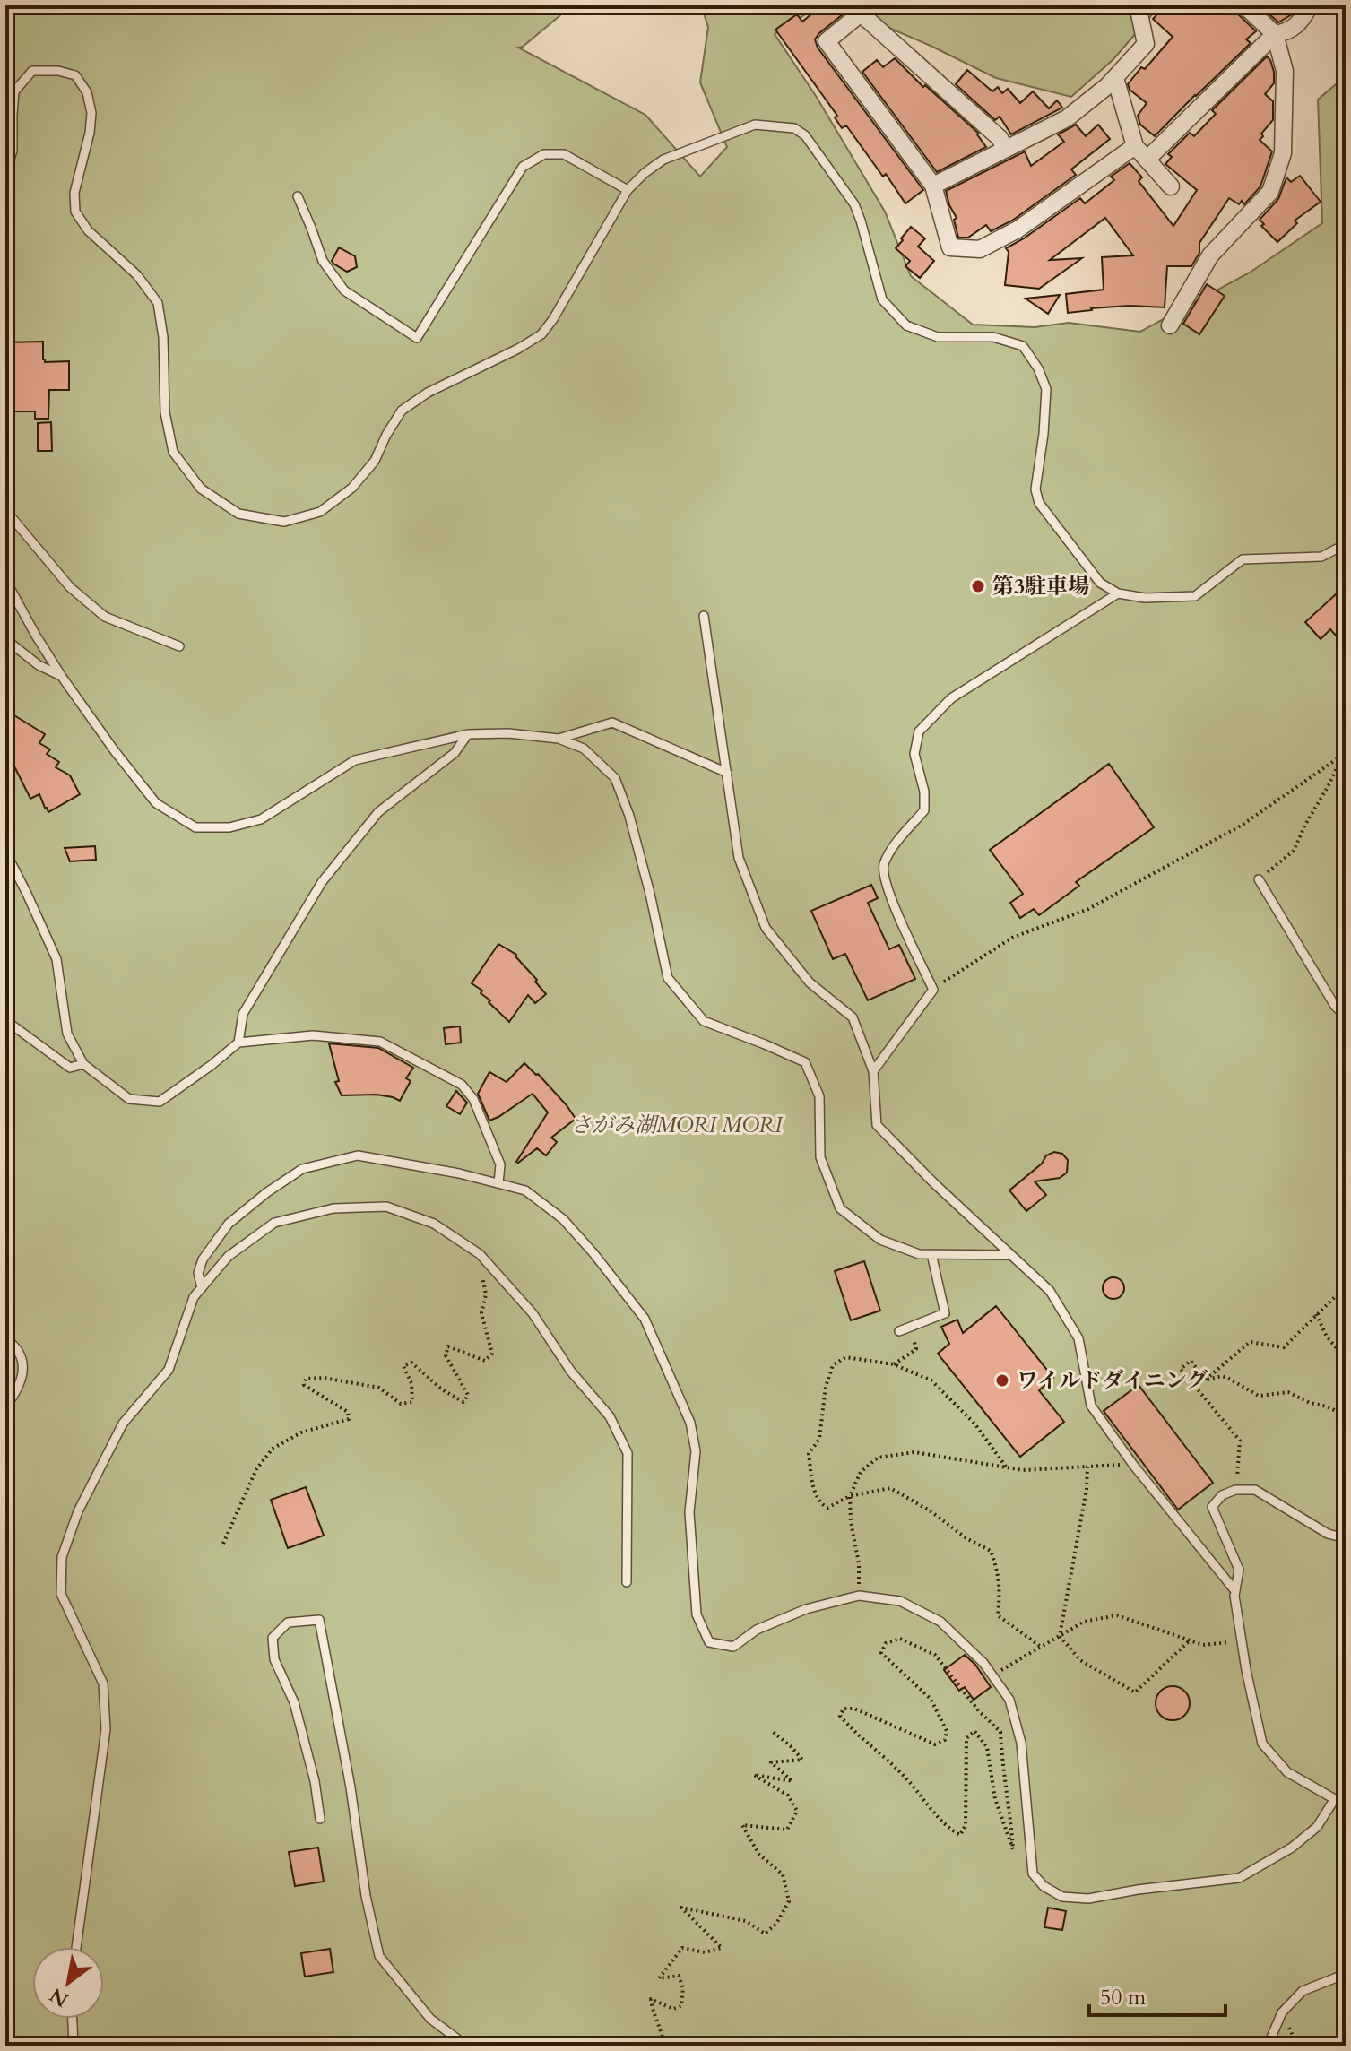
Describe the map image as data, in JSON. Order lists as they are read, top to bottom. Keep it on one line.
{"parks":["さがみ湖MORI MORI"],"places":["第3駐車場","ワイルドダイニング"],"scale_bar":"50 m","north":"bottom left"}
